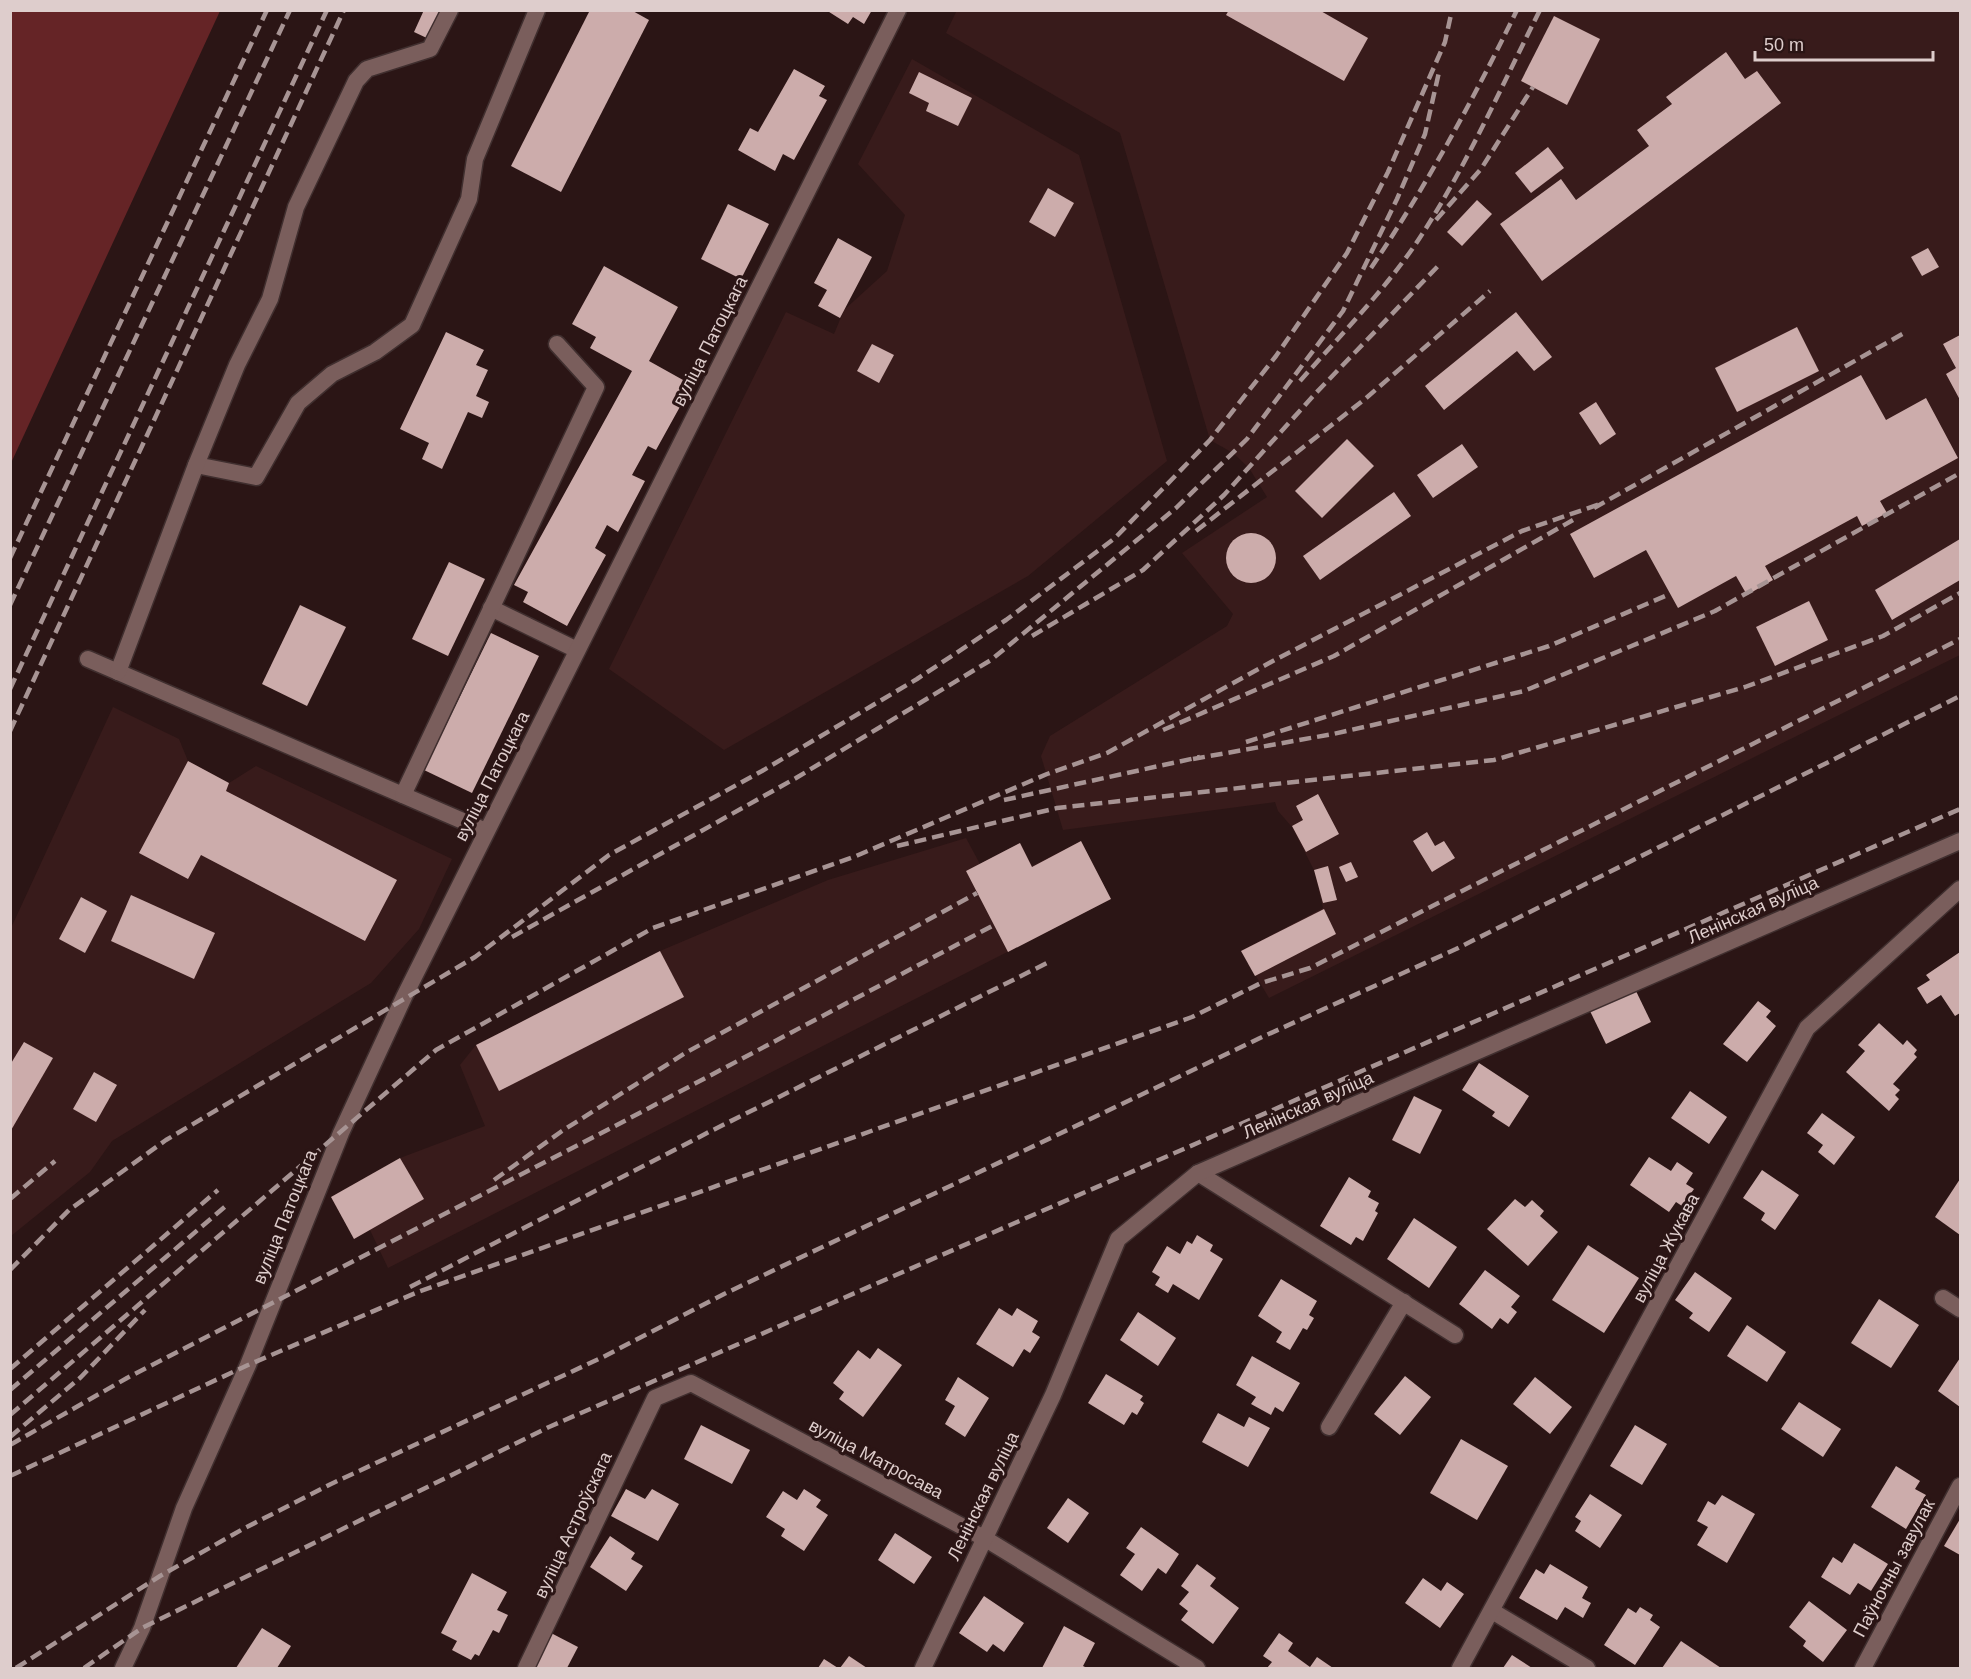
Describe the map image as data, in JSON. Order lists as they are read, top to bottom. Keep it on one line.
{"streets":{"street":["вуліца Патоцкага","Ленінская вуліца","вуліца Жукава","вуліца Матросава","вуліца Астроўскага","Паўночны завулак"]},"crossings":[["Ленінская вуліца","вуліца Матросава"],["вуліца Матросава","вуліца Астроўскага"]],"scale_bar":"50 m"}
